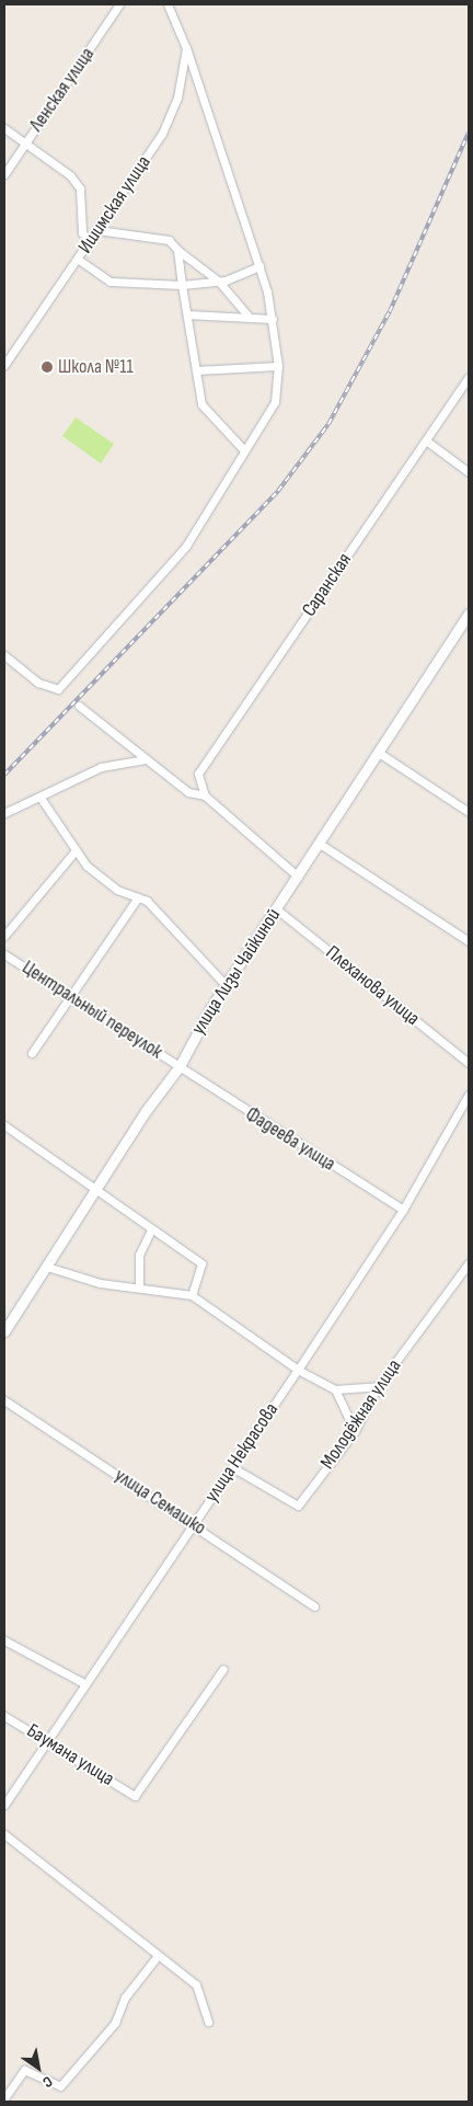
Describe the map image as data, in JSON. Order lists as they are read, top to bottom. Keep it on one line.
{"streets":{"street":["Ленская улица","Ишимская улица","Саранская","улица Лизы Чайкиной","Плеханова улица","Центральный переулок","Фадеева улица","Молодёжная улица","улица Некрасова","улица Семашко","Баумана улица"]},"crossings":[["улица Лизы Чайкиной","Плеханова улица"],["улица Лизы Чайкиной","Центральный переулок"],["улица Лизы Чайкиной","Фадеева улица"],["Центральный переулок","Фадеева улица"],["Фадеева улица","улица Некрасова"],["Молодёжная улица","улица Некрасова"],["улица Некрасова","улица Семашко"],["улица Некрасова","Баумана улица"]],"places":["Школа №11"],"north":"bottom right"}
